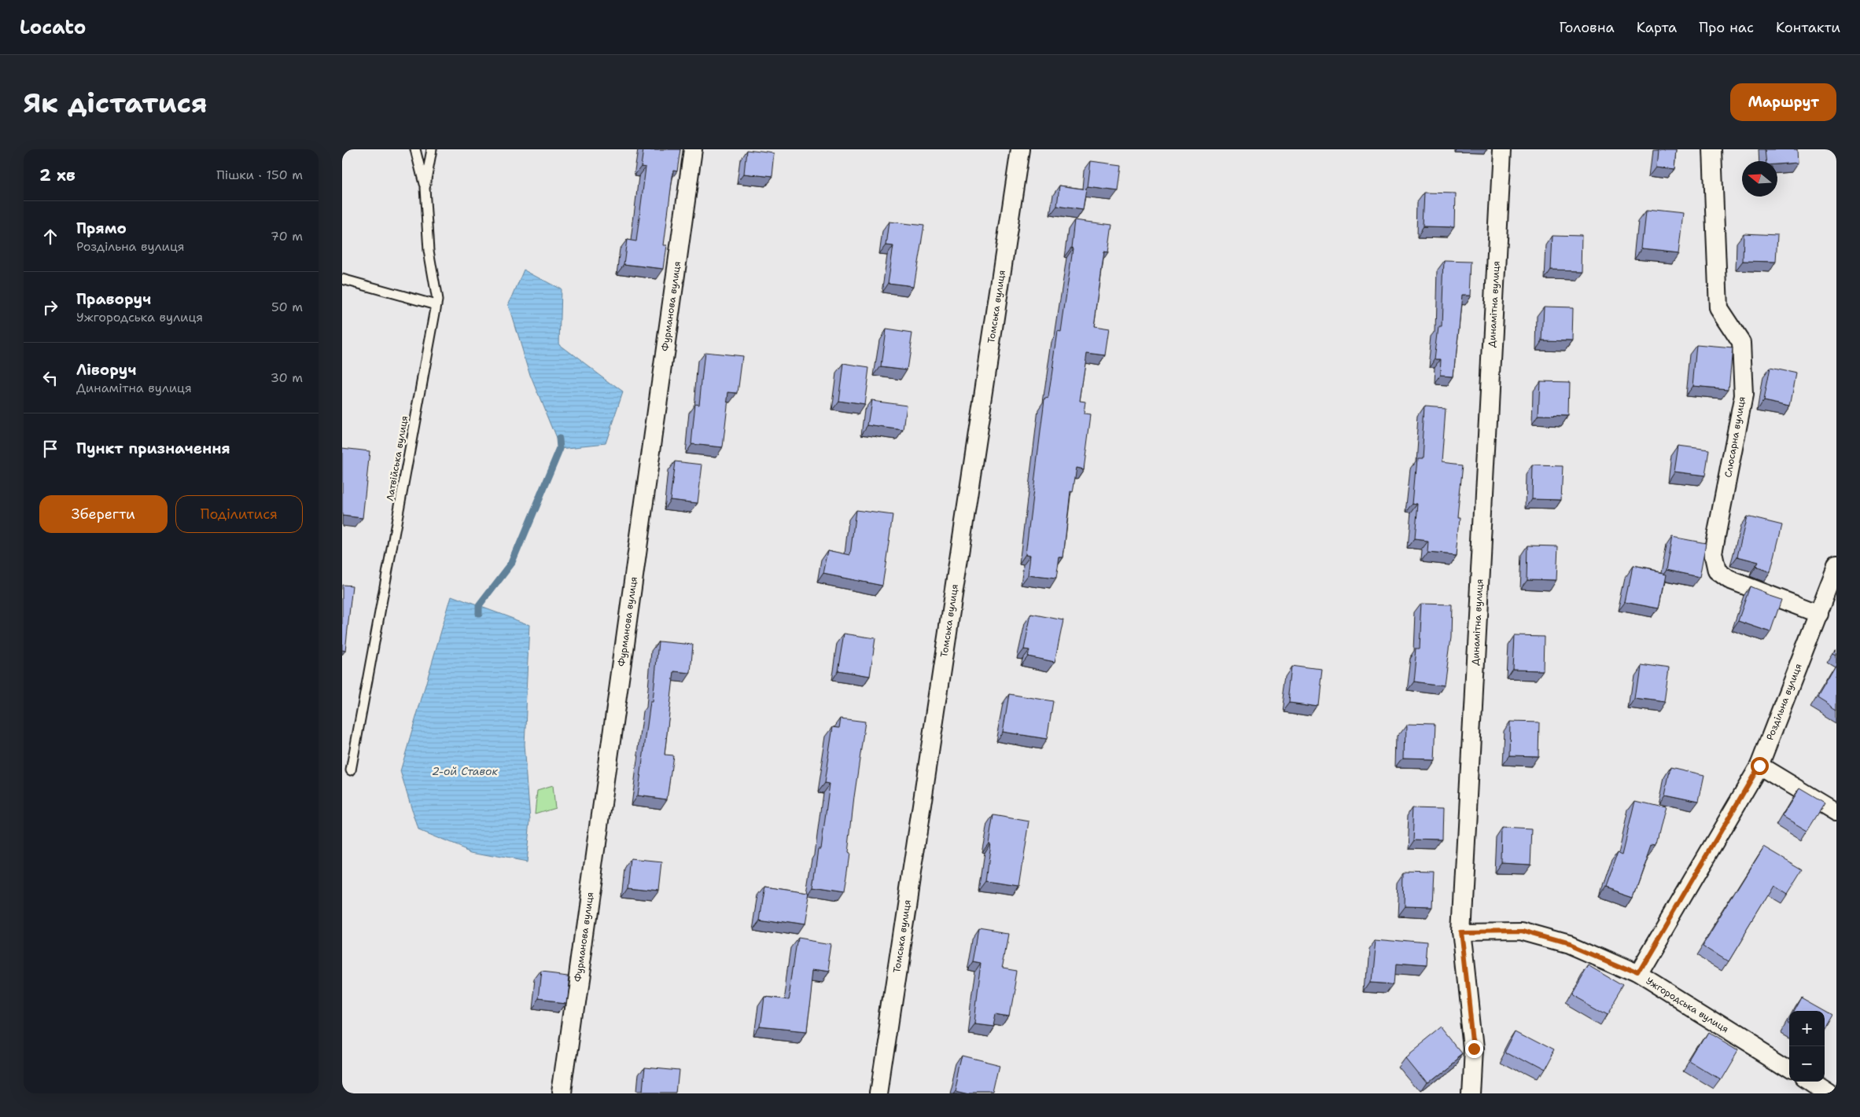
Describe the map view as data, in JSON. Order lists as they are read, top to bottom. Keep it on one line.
{"streets":{"street":["Динамітна вулиця","Фурманова вулиця","Томська вулиця","Слюсарна вулиця","Роздільна вулиця","Ужгородська вулиця"],"lane":["Латвiйська вулиця"]},"crossings":[["Динамітна вулиця","Ужгородська вулиця"],["Слюсарна вулиця","Роздільна вулиця"],["Роздільна вулиця","Ужгородська вулиця"]],"water":["2-ой Ставок"],"north":"left","page":{"header":"Locato","nav":["Головна","Карта","Про нас","Контакти"],"buttons":["Маршрут",["Зберегти","Поділитися"]],"title":"Як дістатися","heading":["2 хв","Пішки · 150 m"],"list":[["Прямо","Роздільна вулиця","70 m"],["Праворуч","Ужгородська вулиця","50 m"],["Ліворуч","Динамітна вулиця","30 m"],"Пункт призначення"],"map_buttons":["+","−"]}}
